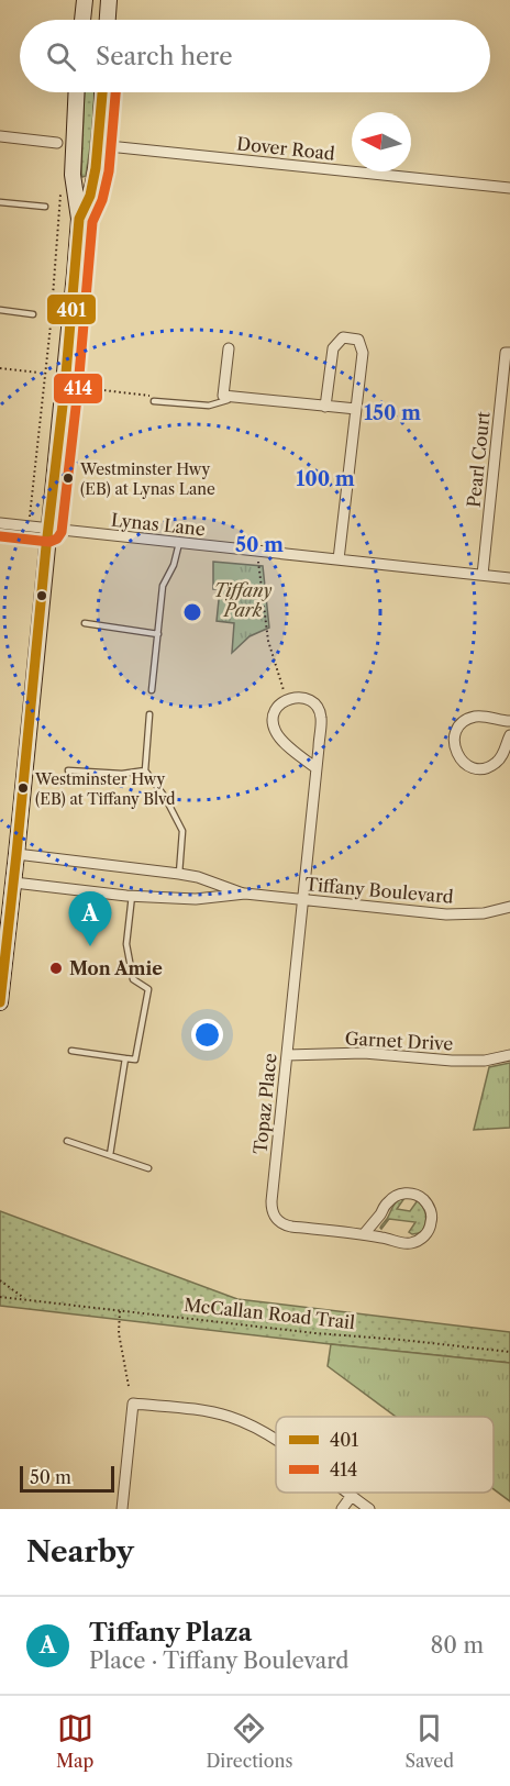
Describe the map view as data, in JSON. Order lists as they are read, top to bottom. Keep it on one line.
{"streets":{"street":["Dover Road","Pearl Court","Lynas Lane","Tiffany Boulevard","Garnet Drive","Topaz Place"],"path":["McCallan Road Trail"]},"crossings":[["Pearl Court","Lynas Lane"],["Tiffany Boulevard","Topaz Place"],["Garnet Drive","Topaz Place"]],"parks":["Tiffany Park"],"places":["Westminster Hwy (EB) at Lynas Lane","Westminster Hwy (EB) at Tiffany Blvd","Mon Amie"],"lines":["transit line 401","transit line 414"],"legend":["401","414"],"scale_bar":"50 m","north":"left","page":{"search":"Search here","pins":"A","scale":"50 m","heading":"Nearby","list":[{"mark":"A","name":"Tiffany Plaza","note":"Place · Tiffany Boulevard","value":"80 m"}],"nav":["Map","Directions","Saved"]},"rings":["150 m","100 m","50 m"]}
